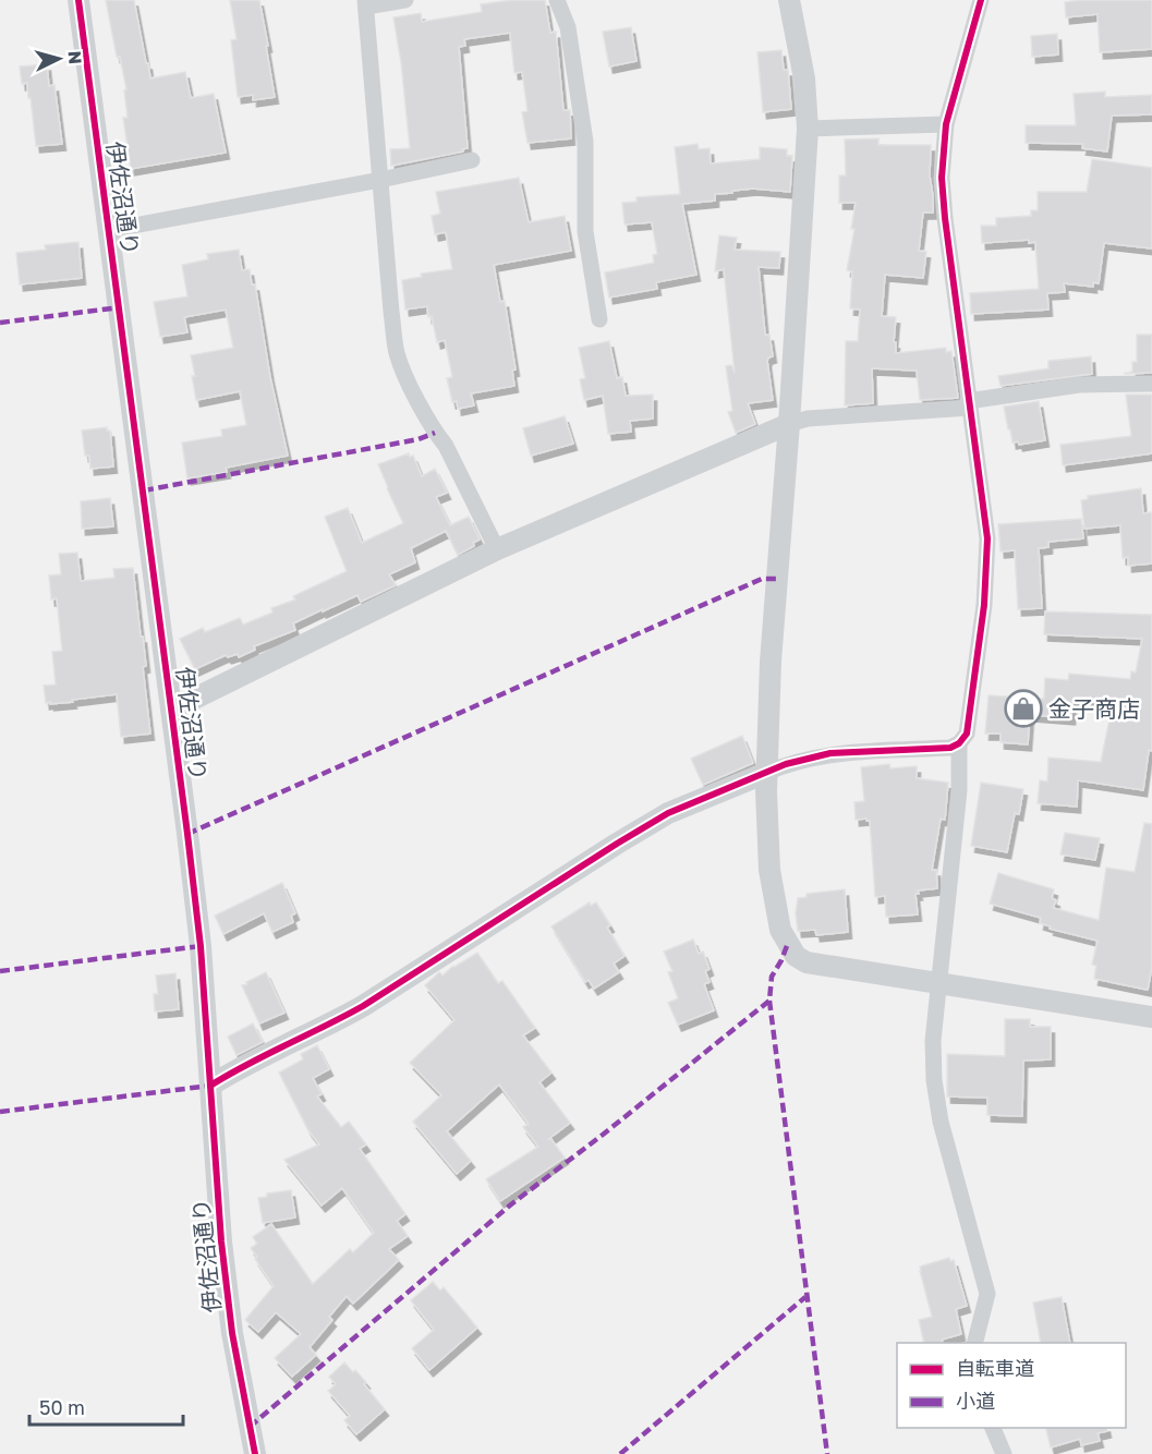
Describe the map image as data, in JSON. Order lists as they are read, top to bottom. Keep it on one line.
{"streets":{"street":["伊佐沼通り"]},"places":{"shop":["金子商店"]},"legend":["自転車道","小道"],"scale_bar":"50 m","north":"right"}
